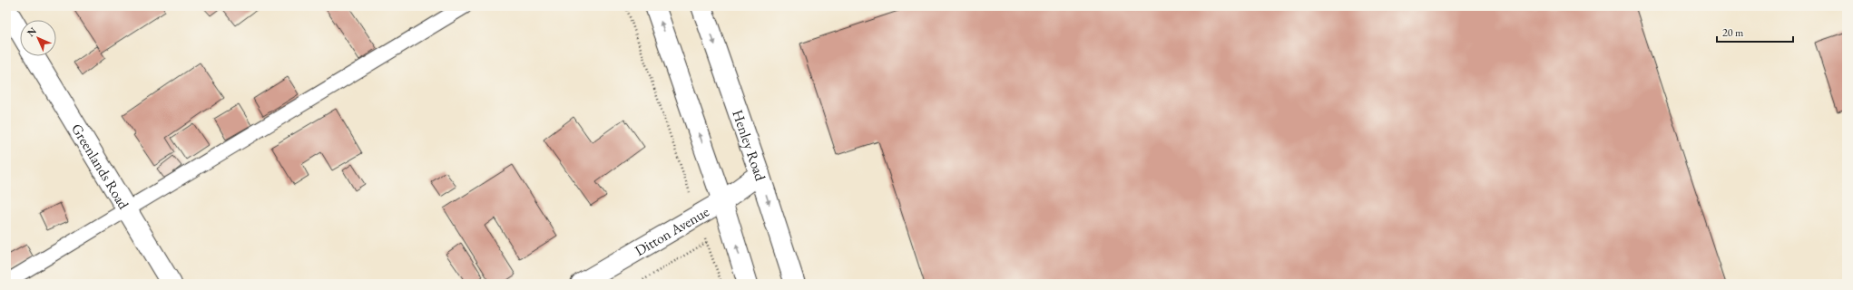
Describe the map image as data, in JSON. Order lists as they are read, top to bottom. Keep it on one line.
{"streets":{"main road":["Henley Road","Greenlands Road","Ditton Avenue"]},"crossings":[["Henley Road","Ditton Avenue"]],"scale_bar":"20 m","north":"top left"}
